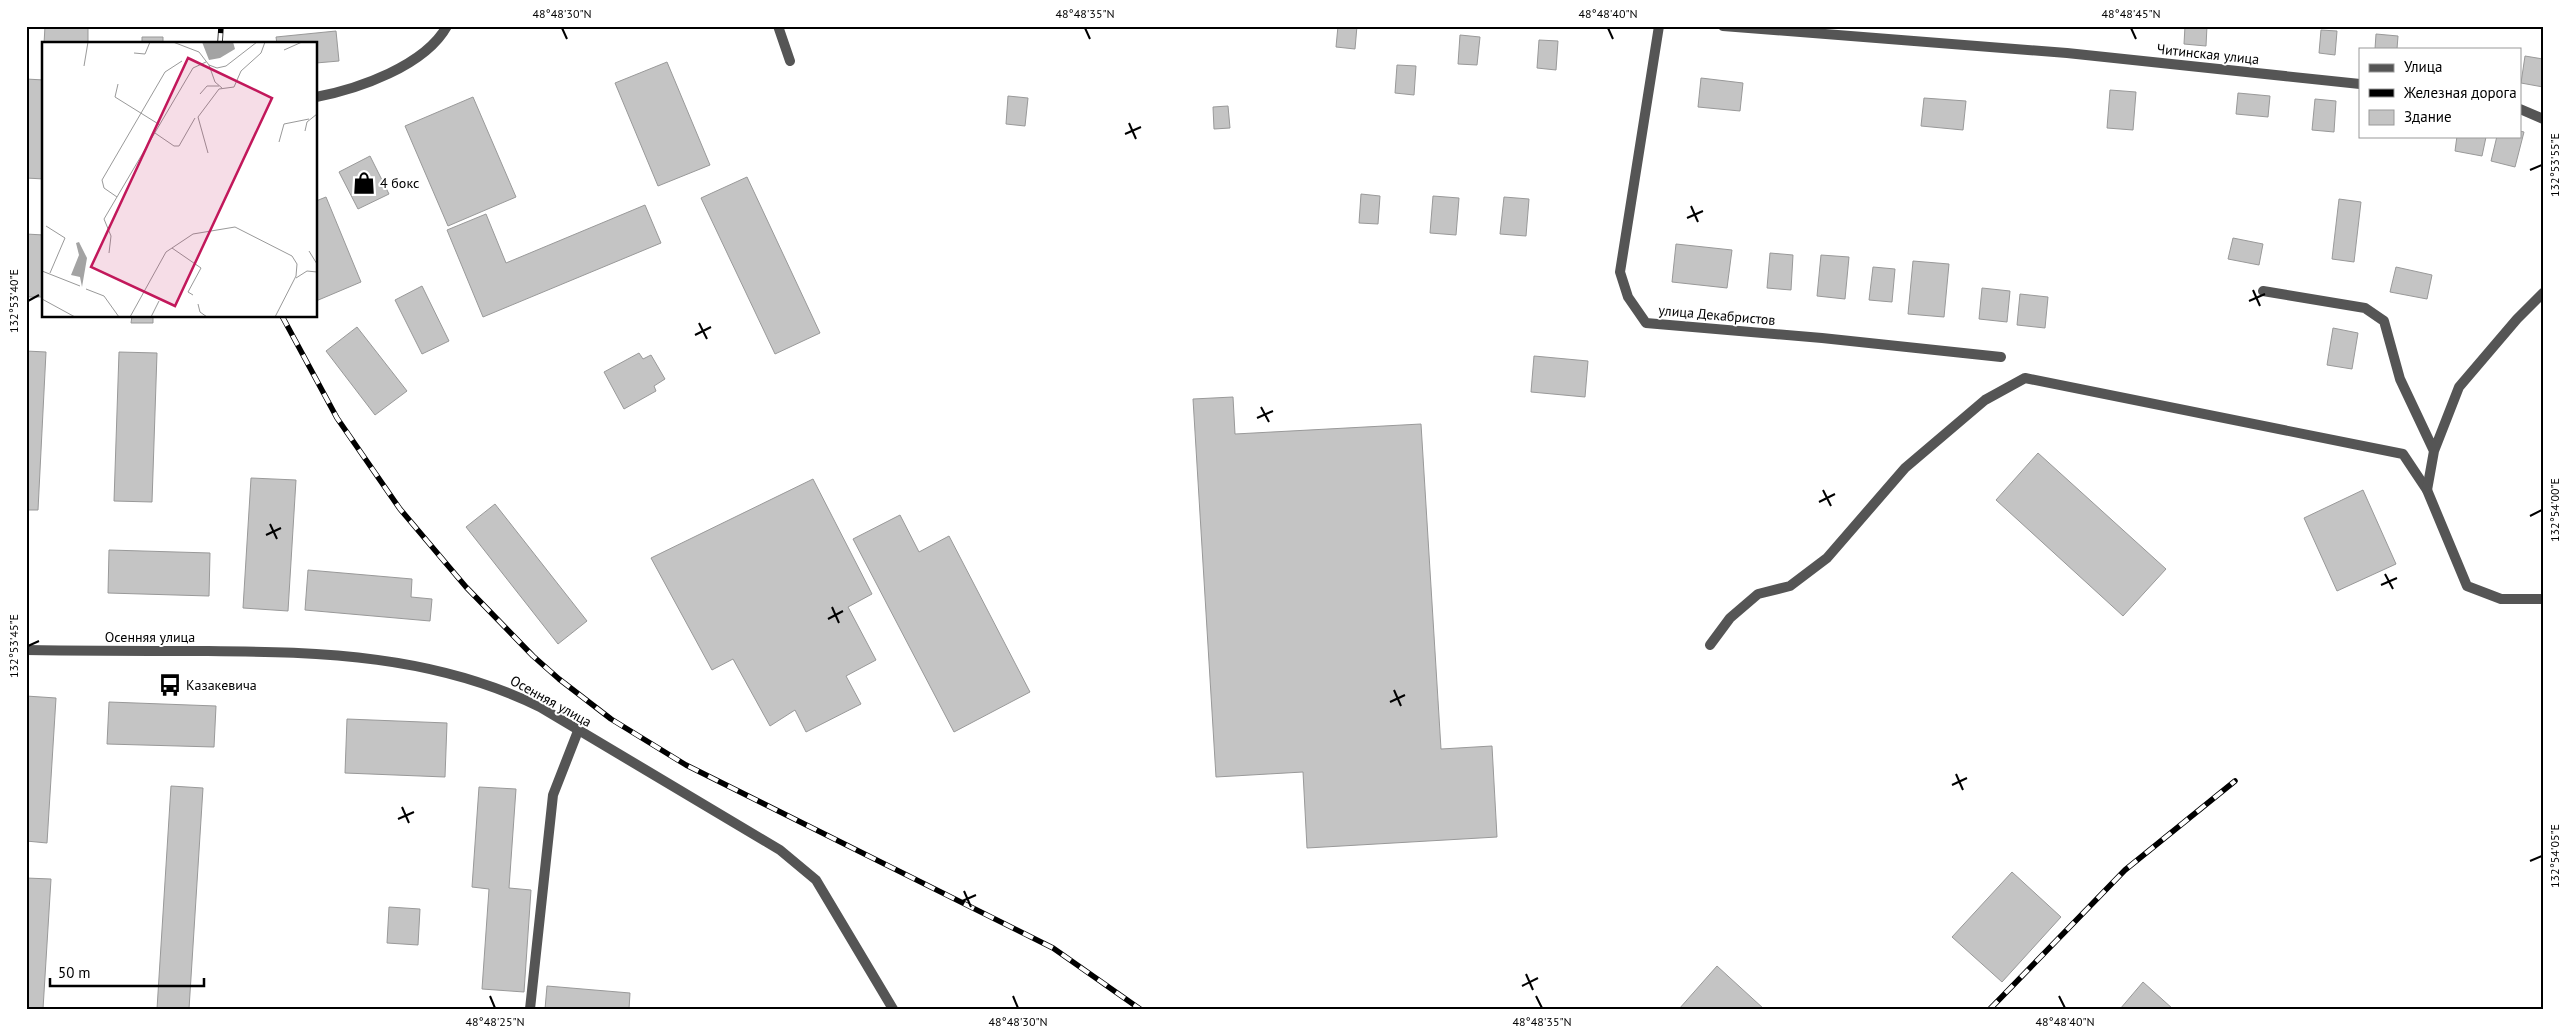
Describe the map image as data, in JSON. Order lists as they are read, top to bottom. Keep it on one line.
{"streets":{"street":["Читинская улица","улица Декабристов","Осенняя улица"]},"places":{"shop":["4 бокс"],"bus stop":["Казакевича"]},"legend":["Улица","Железная дорога","Здание"],"scale_bar":"50 m","coordinates":["48°48'30\"N","48°48'35\"N","48°48'40\"N","48°48'45\"N","132°53'55\"E","132°53'40\"E","132°54'00\"E","132°53'45\"E","132°54'05\"E","48°48'25\"N"]}
